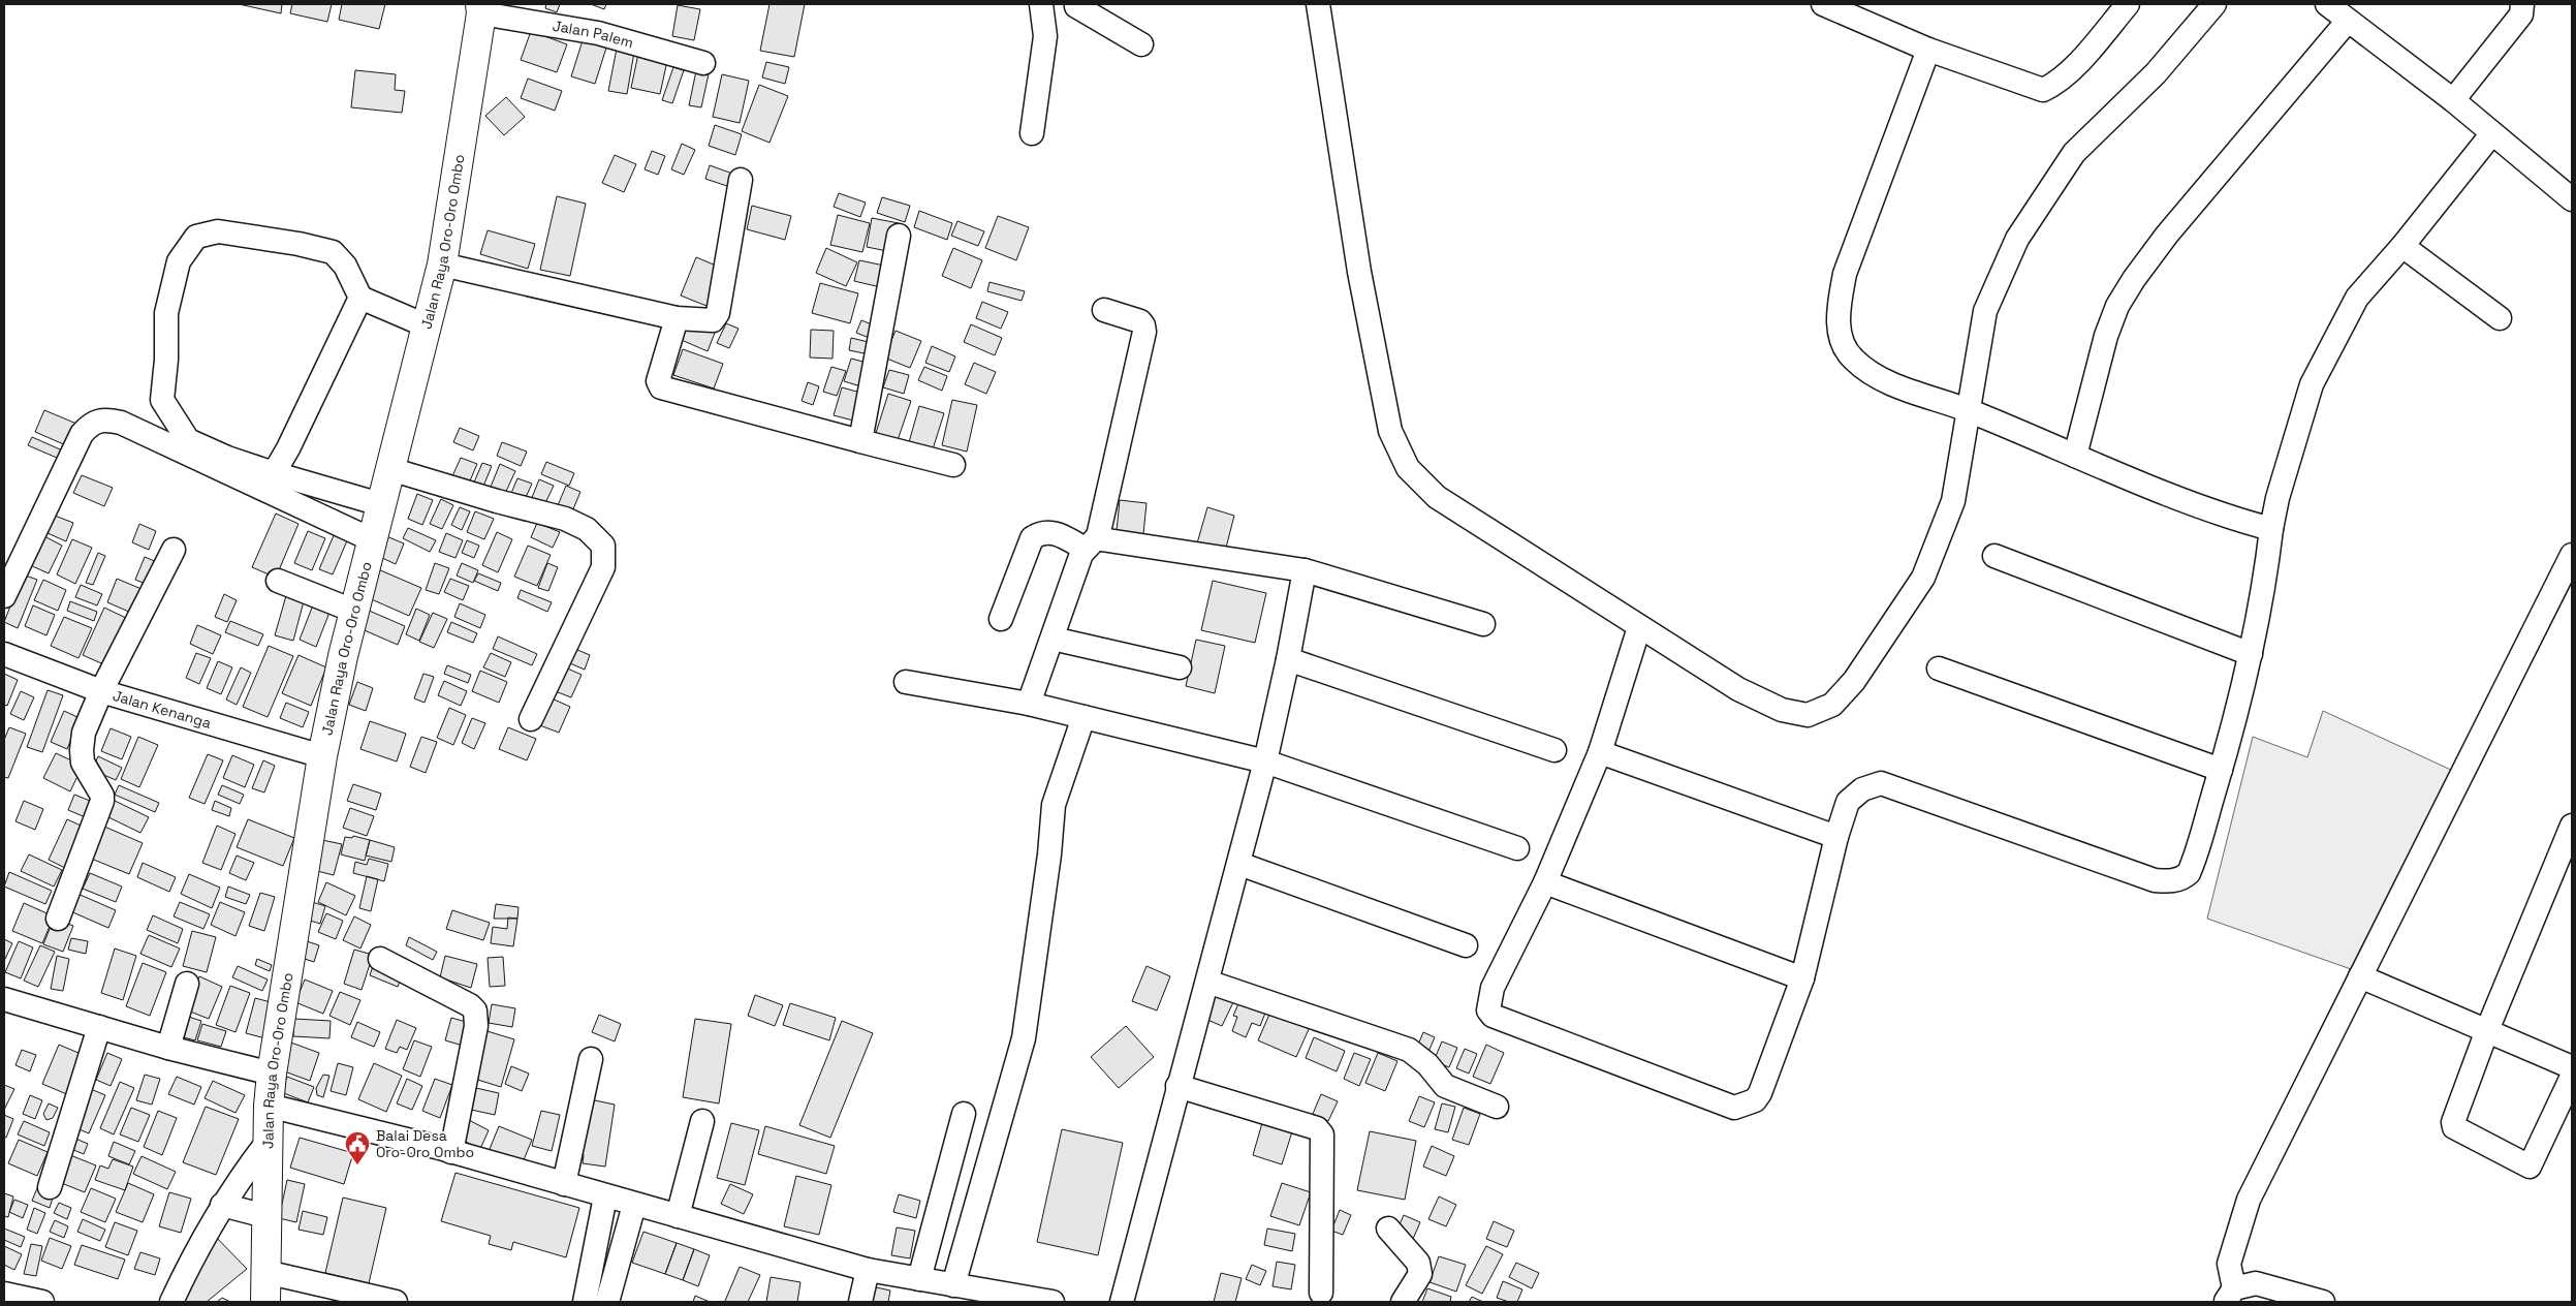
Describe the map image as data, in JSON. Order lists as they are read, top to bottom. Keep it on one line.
{"streets":{"main road":["Jalan Raya Oro-Oro Ombo"],"street":["Jalan Palem","Jalan Kenanga"]},"crossings":[["Jalan Palem","Jalan Raya Oro-Oro Ombo"],["Jalan Raya Oro-Oro Ombo","Jalan Kenanga"]],"places":{"public building":["Balai Desa Oro-Oro Ombo"]}}
